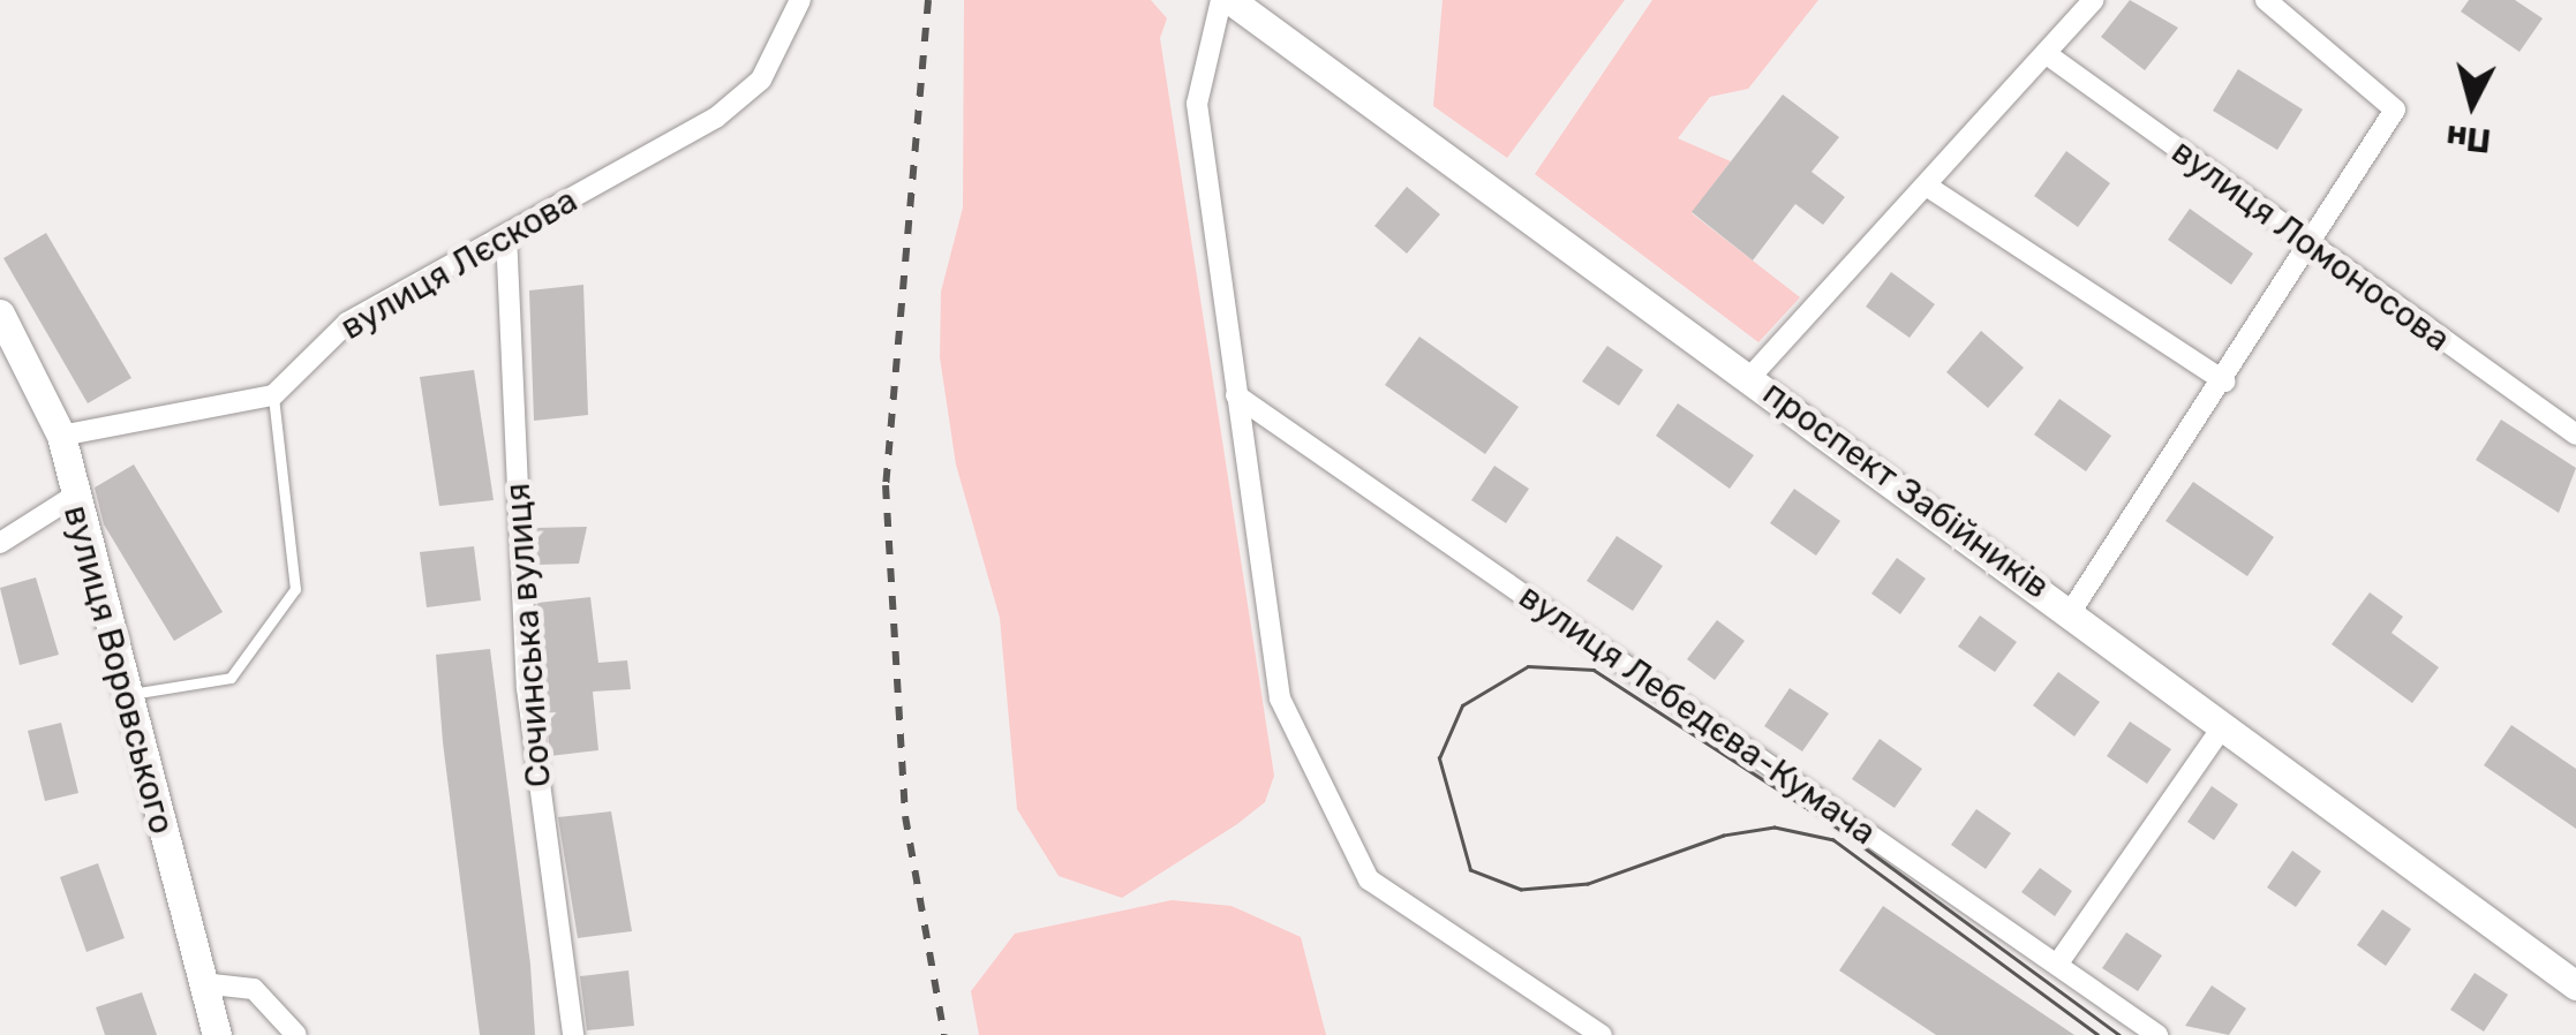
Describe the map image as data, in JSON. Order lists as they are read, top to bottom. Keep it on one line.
{"streets":{"main road":["проспект Забійників","вулиця Воровського"],"street":["вулиця Ломоносова","вулиця Лєскова","Сочинська вулиця","вулиця Лебедєва-Кумача"]},"crossings":[["вулиця Лєскова","Сочинська вулиця"]],"north":"bottom"}
